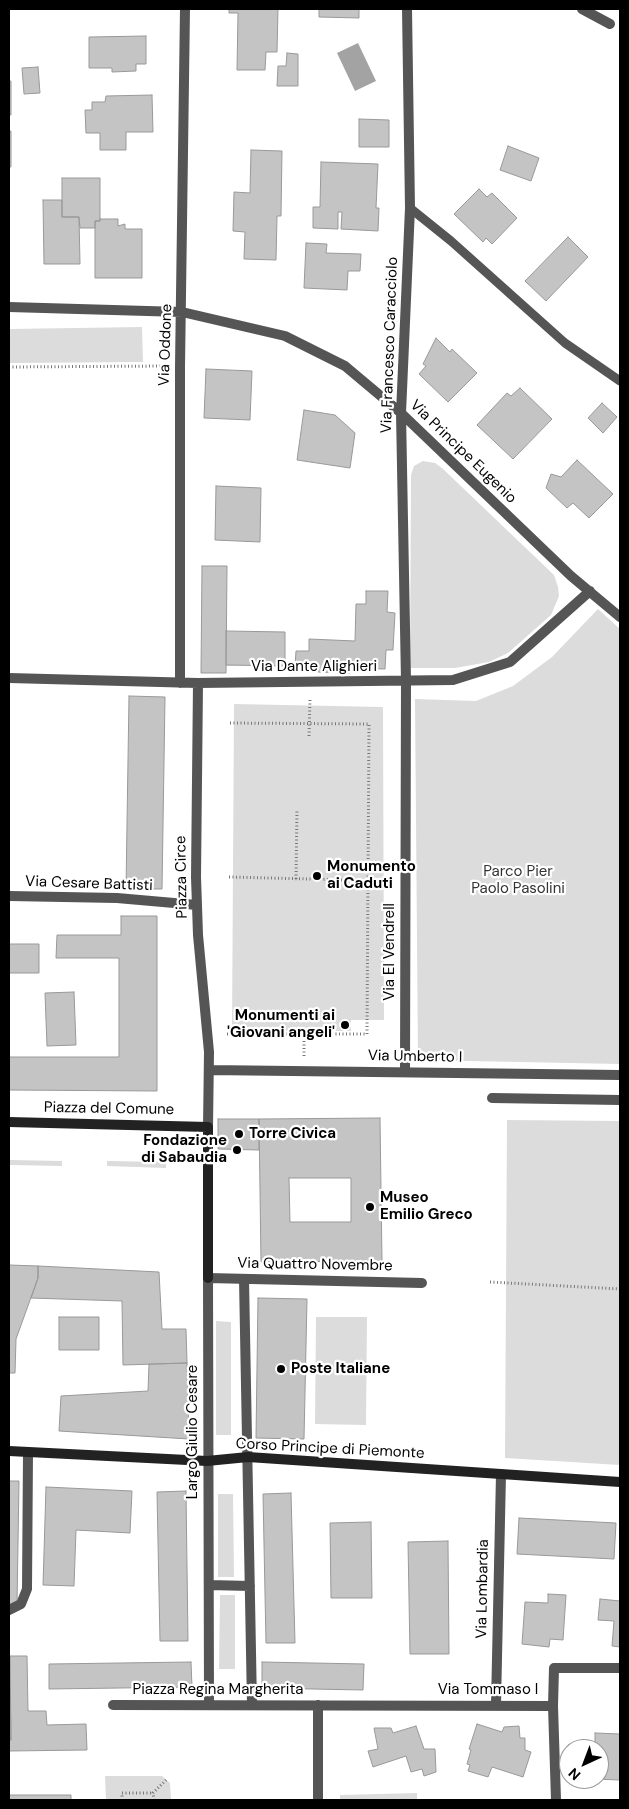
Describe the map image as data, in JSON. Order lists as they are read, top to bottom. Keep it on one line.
{"streets":{"street":["Via Oddone","Via Francesco Caracciolo","Via Principe Eugenio","Via Dante Alighieri","Piazza Circe","Via Cesare Battisti","Via El Vendrell","Via Umberto I","Piazza del Comune","Via Quattro Novembre","Largo Giulio Cesare","Corso Principe di Piemonte","Via Lombardia","Piazza Regina Margherita","Via Tommaso I"]},"crossings":[["Via Oddone","Via Principe Eugenio"],["Via Oddone","Via Dante Alighieri"],["Via Francesco Caracciolo","Via Principe Eugenio"],["Via Francesco Caracciolo","Via Dante Alighieri"],["Via Francesco Caracciolo","Via El Vendrell"],["Via Principe Eugenio","Via Dante Alighieri"],["Via Dante Alighieri","Piazza Circe"],["Via Dante Alighieri","Via El Vendrell"],["Piazza Circe","Via Cesare Battisti"],["Piazza Circe","Via Umberto I"],["Via El Vendrell","Via Umberto I"],["Via Quattro Novembre","Largo Giulio Cesare"],["Largo Giulio Cesare","Corso Principe di Piemonte"],["Largo Giulio Cesare","Piazza Regina Margherita"],["Corso Principe di Piemonte","Via Lombardia"],["Via Lombardia","Via Tommaso I"],["Piazza Regina Margherita","Via Tommaso I"]],"parks":["Parco Pier Paolo Pasolini"],"places":["Monumento ai Caduti","Monumenti ai 'Giovani angeli'","Torre Civica","Fondazione di Sabaudia","Museo Emilio Greco","Poste Italiane"],"north":"bottom left"}
